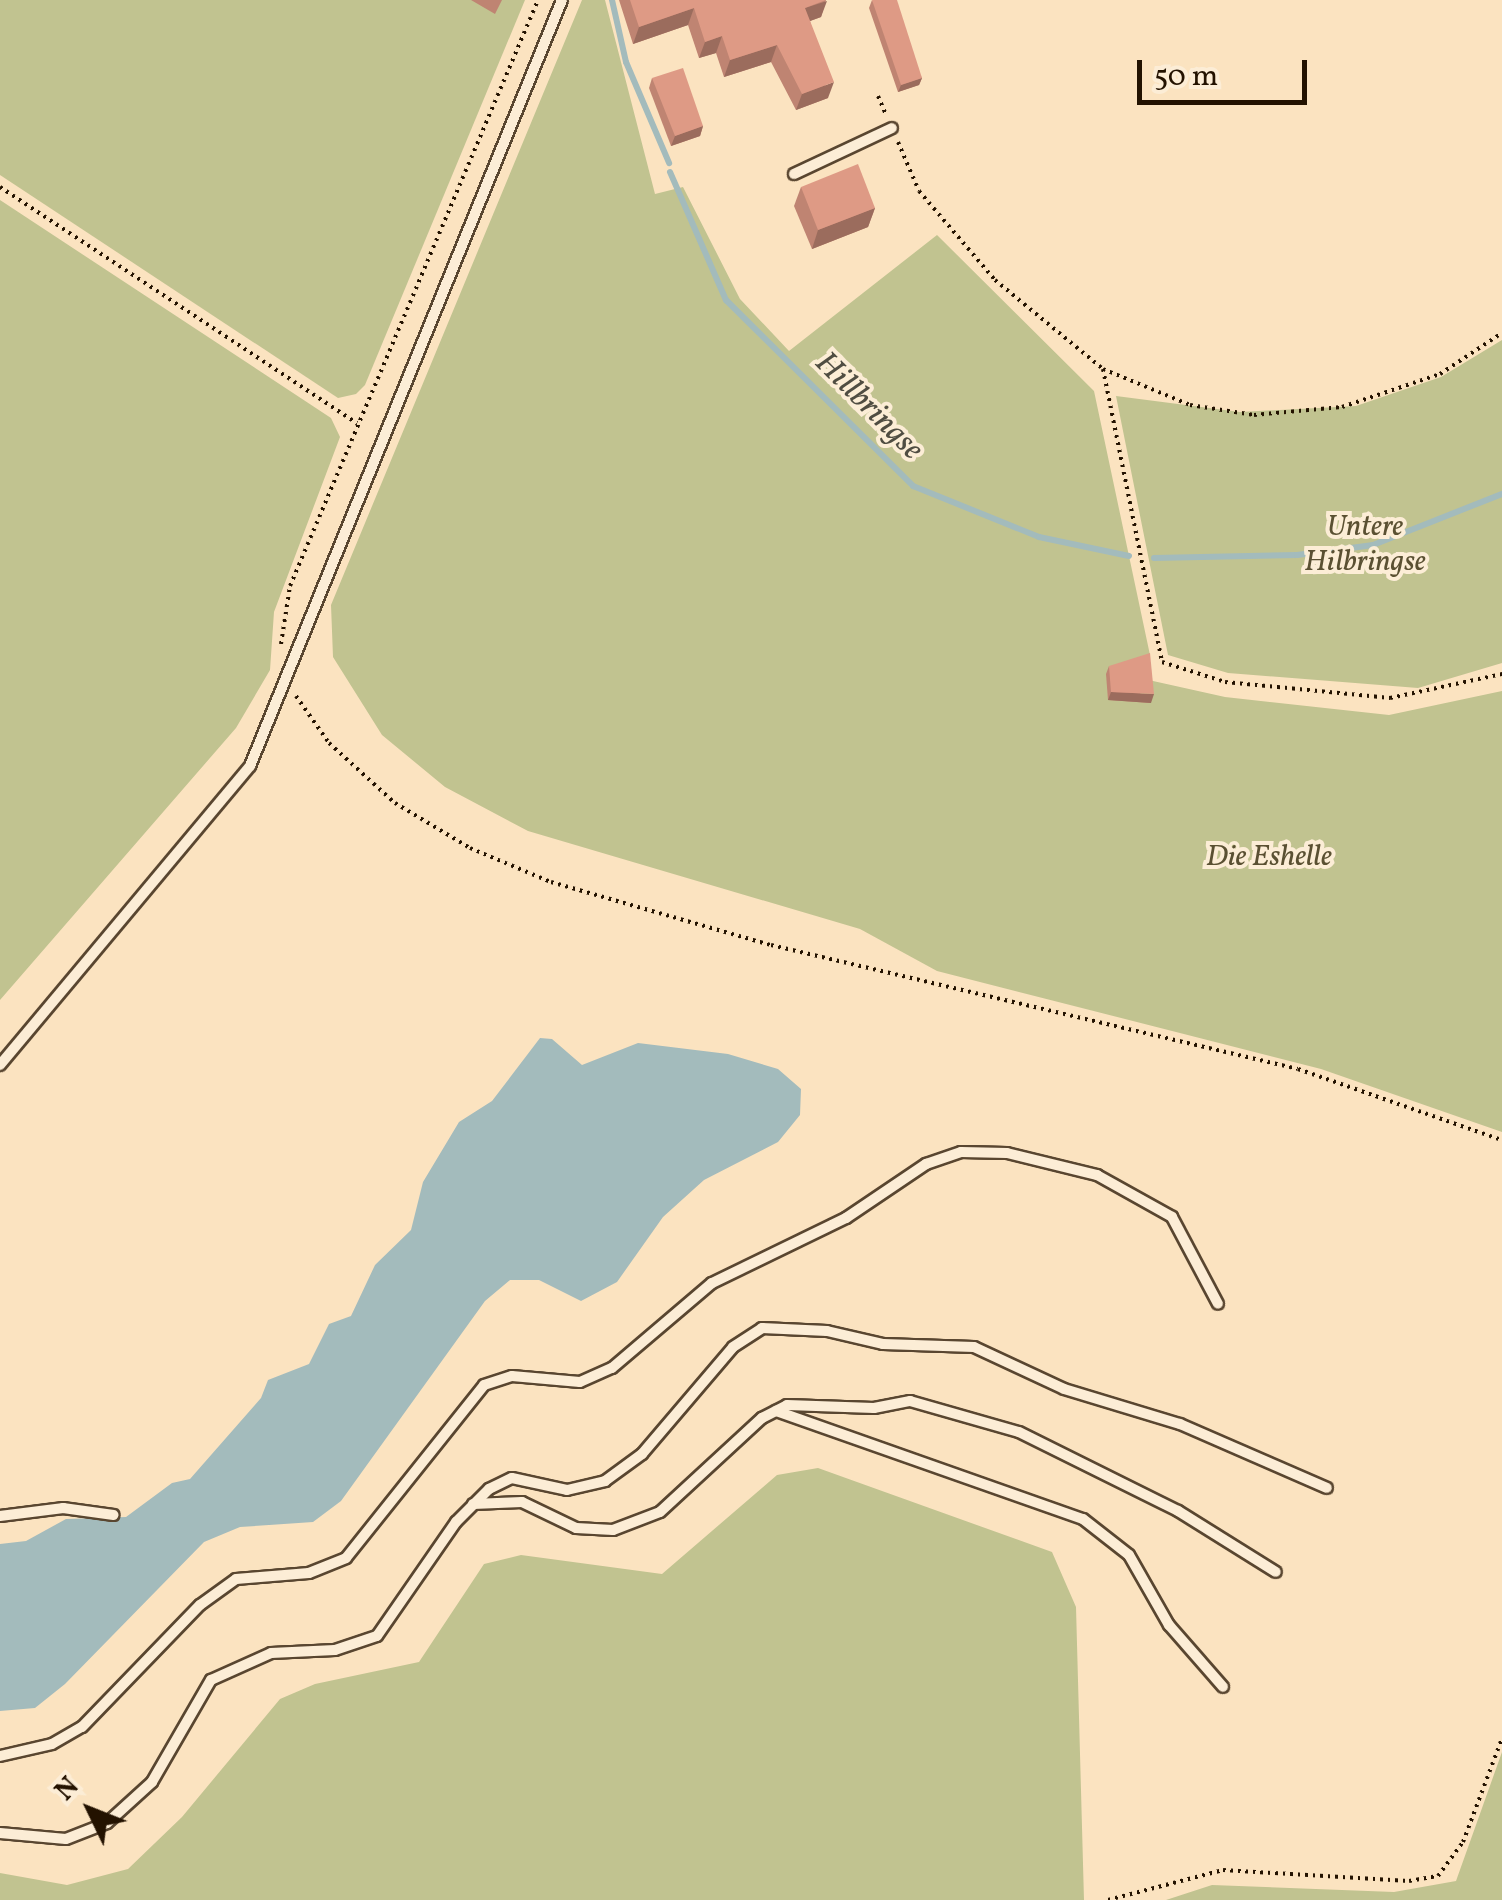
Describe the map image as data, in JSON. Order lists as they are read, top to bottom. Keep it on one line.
{"water":["Hillbringse"],"parks":["Untere Hilbringse","Die Eshelle"],"scale_bar":"50 m","north":"top left"}
